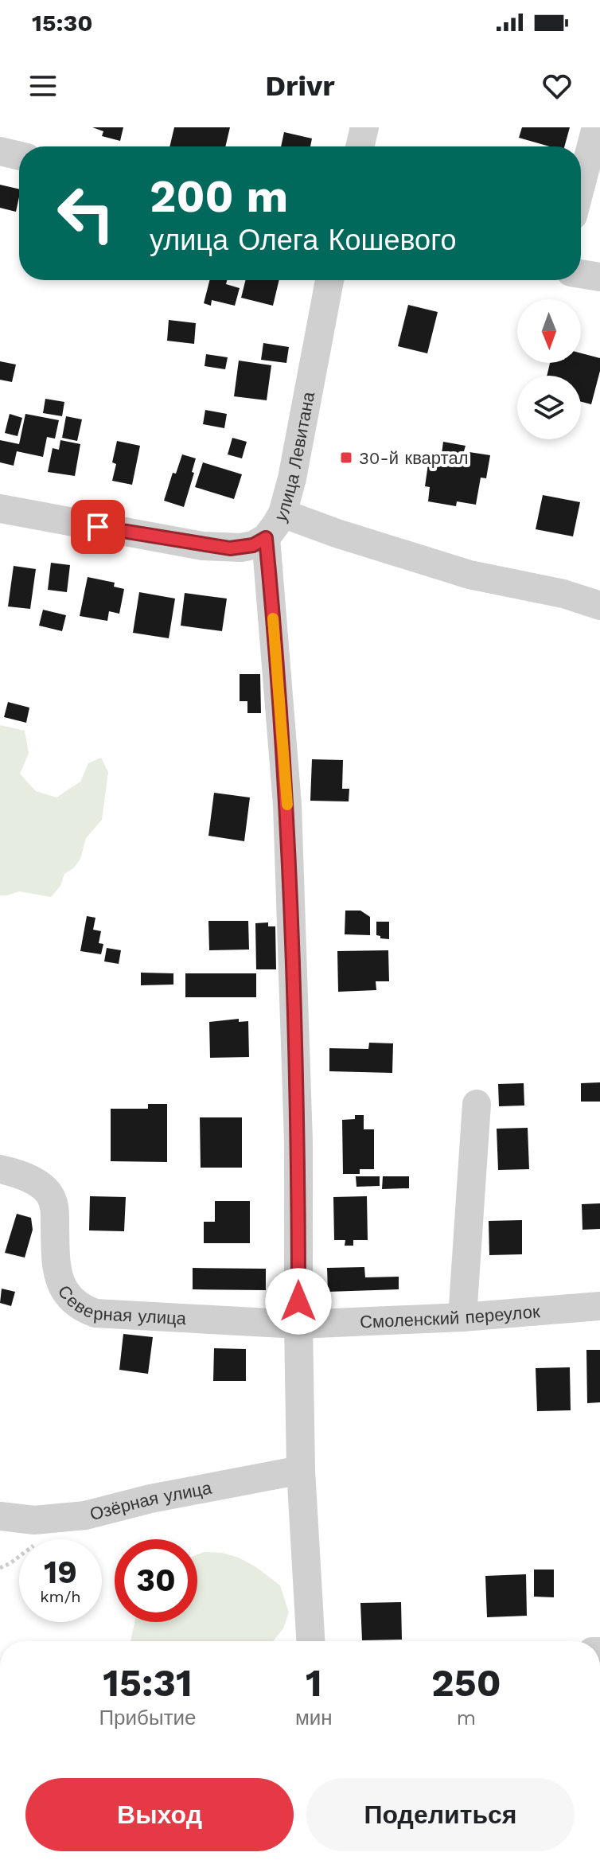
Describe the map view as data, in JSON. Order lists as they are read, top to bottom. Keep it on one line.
{"streets":{"street":["улица Левитана","Северная улица","Смоленский переулок","Озёрная улица"]},"crossings":[["улица Левитана","Северная улица"],["улица Левитана","Смоленский переулок"],["улица Левитана","Озёрная улица"],["Северная улица","Смоленский переулок"]],"places":{"transit":["30-й квартал"]},"north":"bottom","page":{"status":"15:30","header":"Drivr","turn":["200 m","улица Олега Кошевого"],"speed":"19 km/h","limit":"30","eta":["15:31","Прибытие","1","мин","250","m"],"buttons":["Выход","Поделиться"]}}
